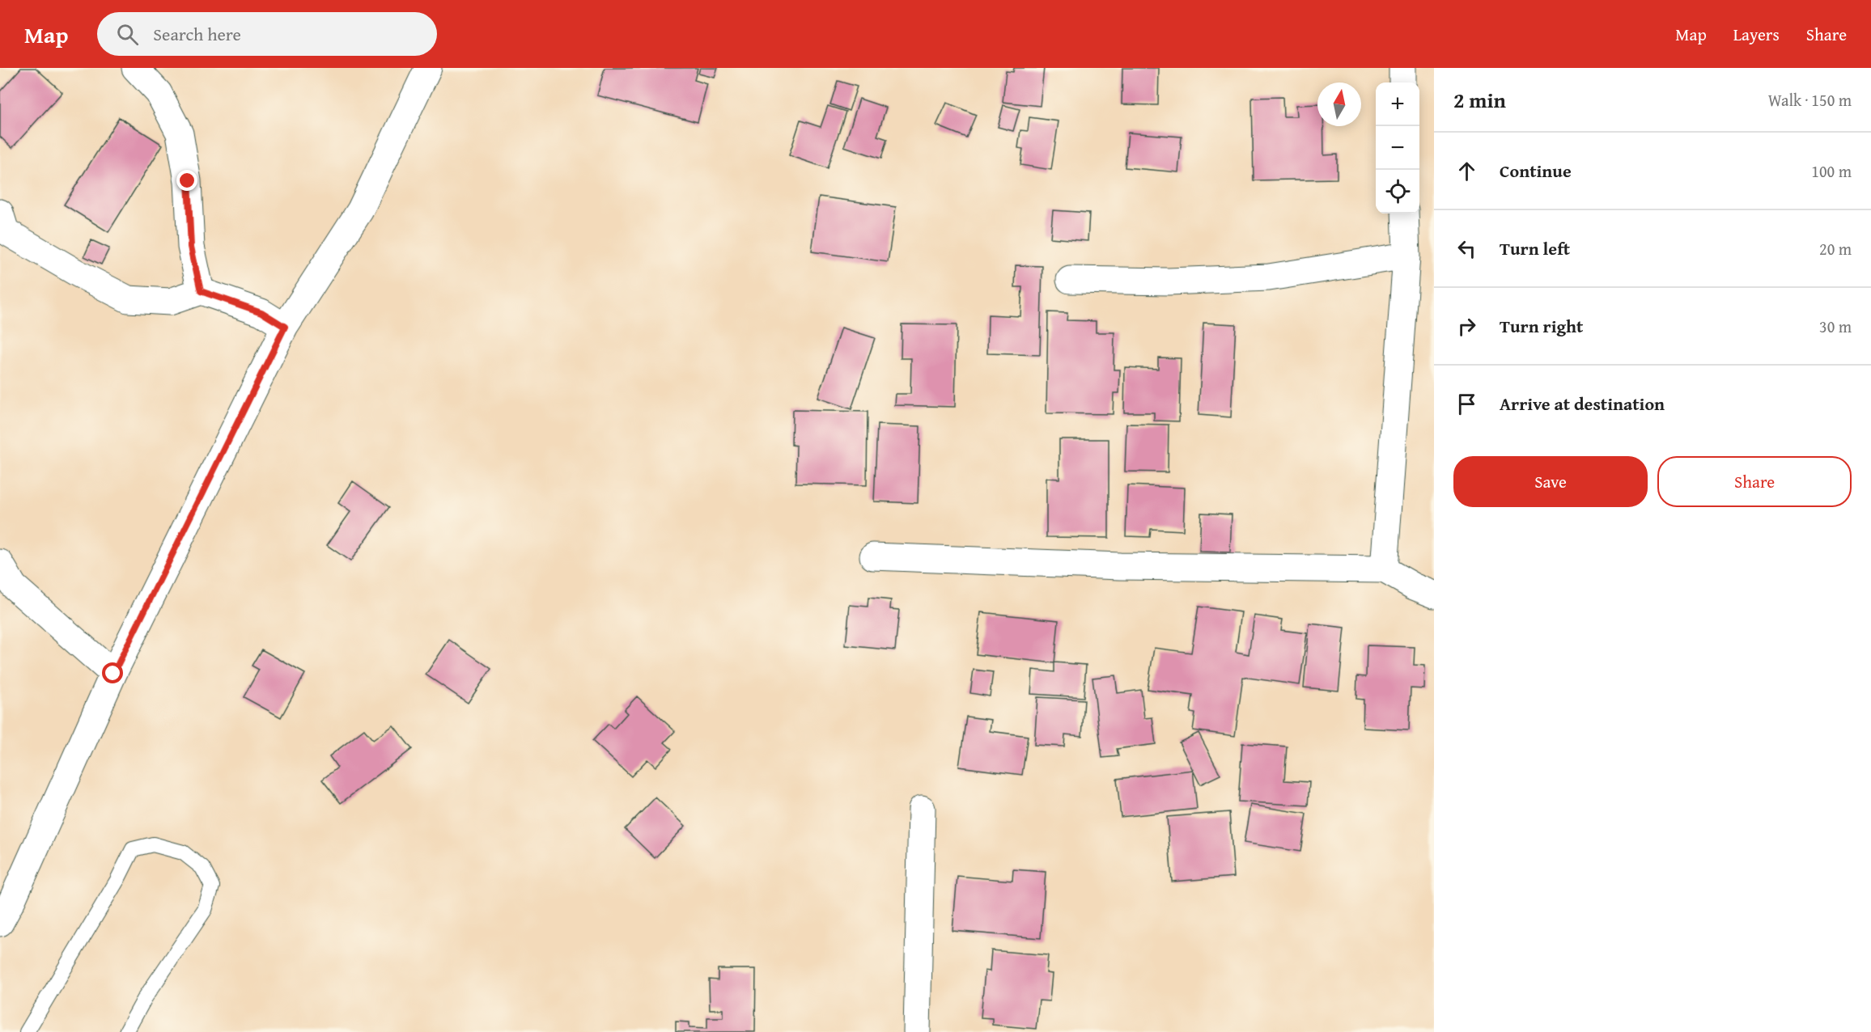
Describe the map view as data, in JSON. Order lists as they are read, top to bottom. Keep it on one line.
{"north":"top","page":{"header":"Map","search":"Search here","nav":["Map","Layers","Share"],"heading":["2 min","Walk · 150 m"],"map_buttons":["+","−"],"list":[["Continue","100 m"],["Turn left","20 m"],["Turn right","30 m"],"Arrive at destination"],"buttons":["Save","Share"]}}
